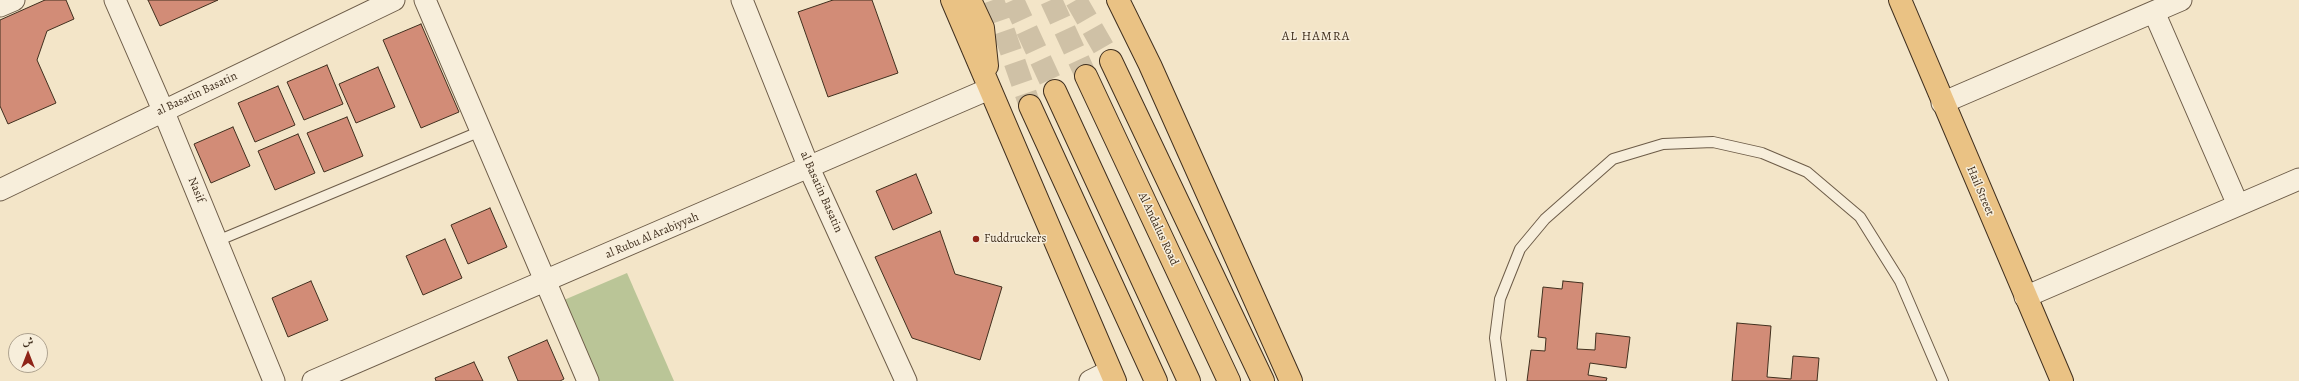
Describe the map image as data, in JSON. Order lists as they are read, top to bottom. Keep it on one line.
{"streets":{"main road":["Hail Street","Al Andalus Road"],"street":["al Basatin Basatin","Nasif","al Rubu Al Arabiyyah"]},"crossings":[["al Basatin Basatin","Nasif"],["al Basatin Basatin","al Rubu Al Arabiyyah"]],"districts":["AL HAMRA"],"places":["Fuddruckers"],"north":"top"}
